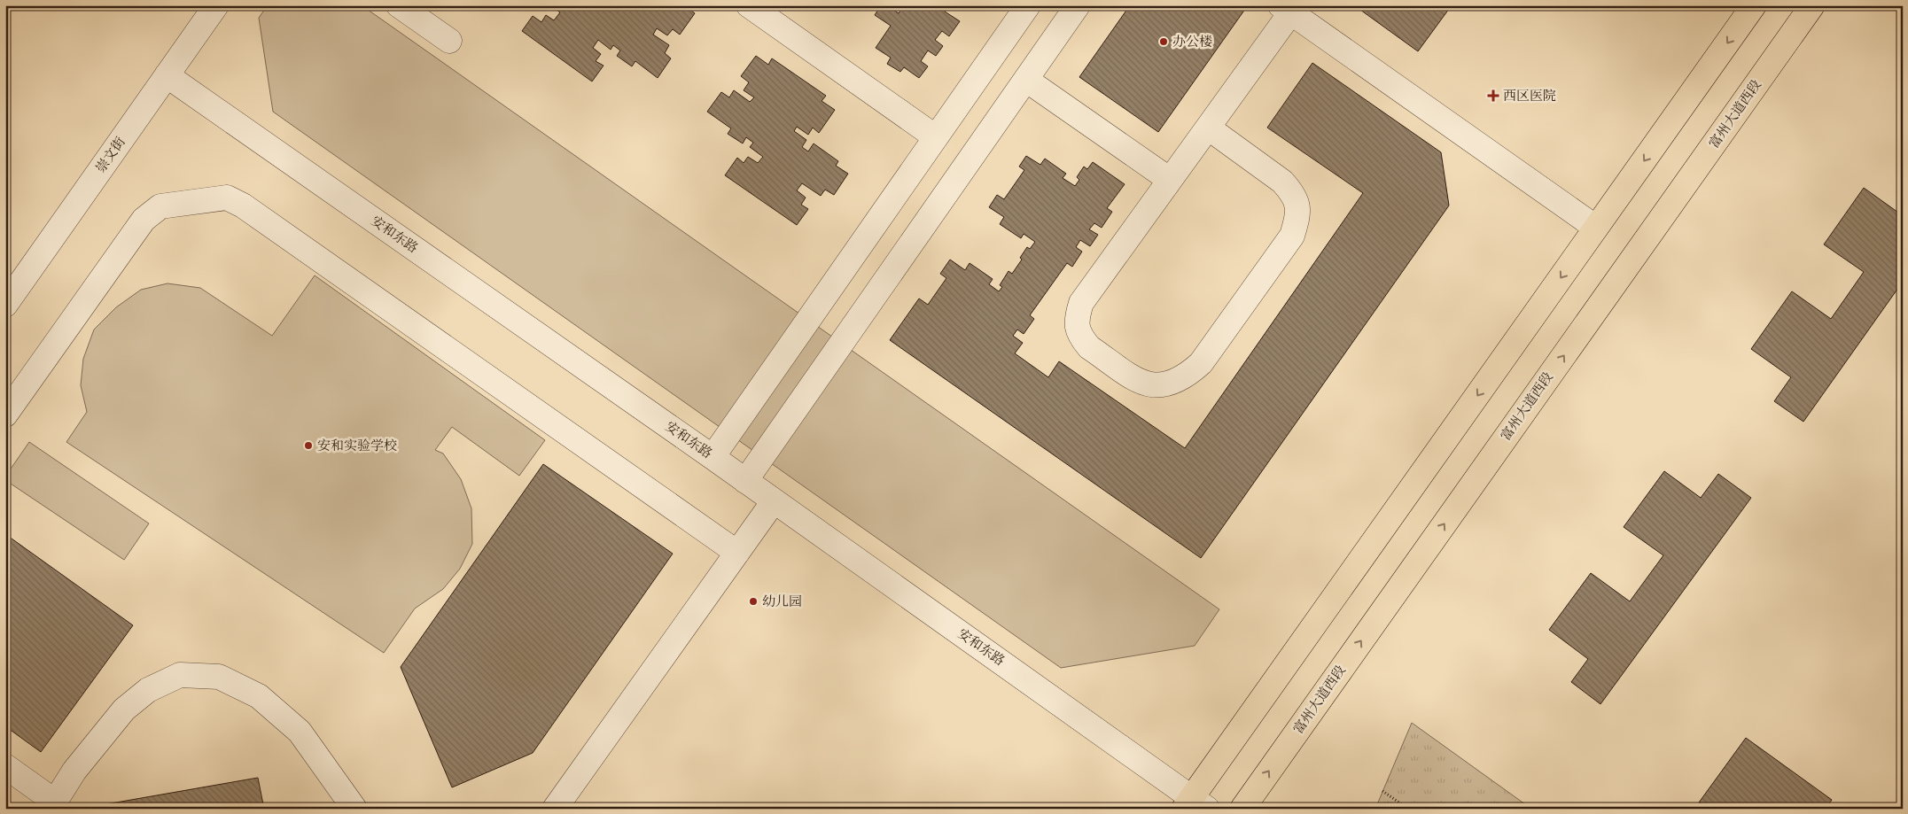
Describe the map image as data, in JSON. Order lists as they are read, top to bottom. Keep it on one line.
{"streets":{"main road":["富州大道西段"],"street":["崇文街","安和东路"]},"crossings":[["崇文街","安和东路"]],"places":{"other":["办公楼","安和实验学校","幼儿园"],"health":["西区医院"]}}
